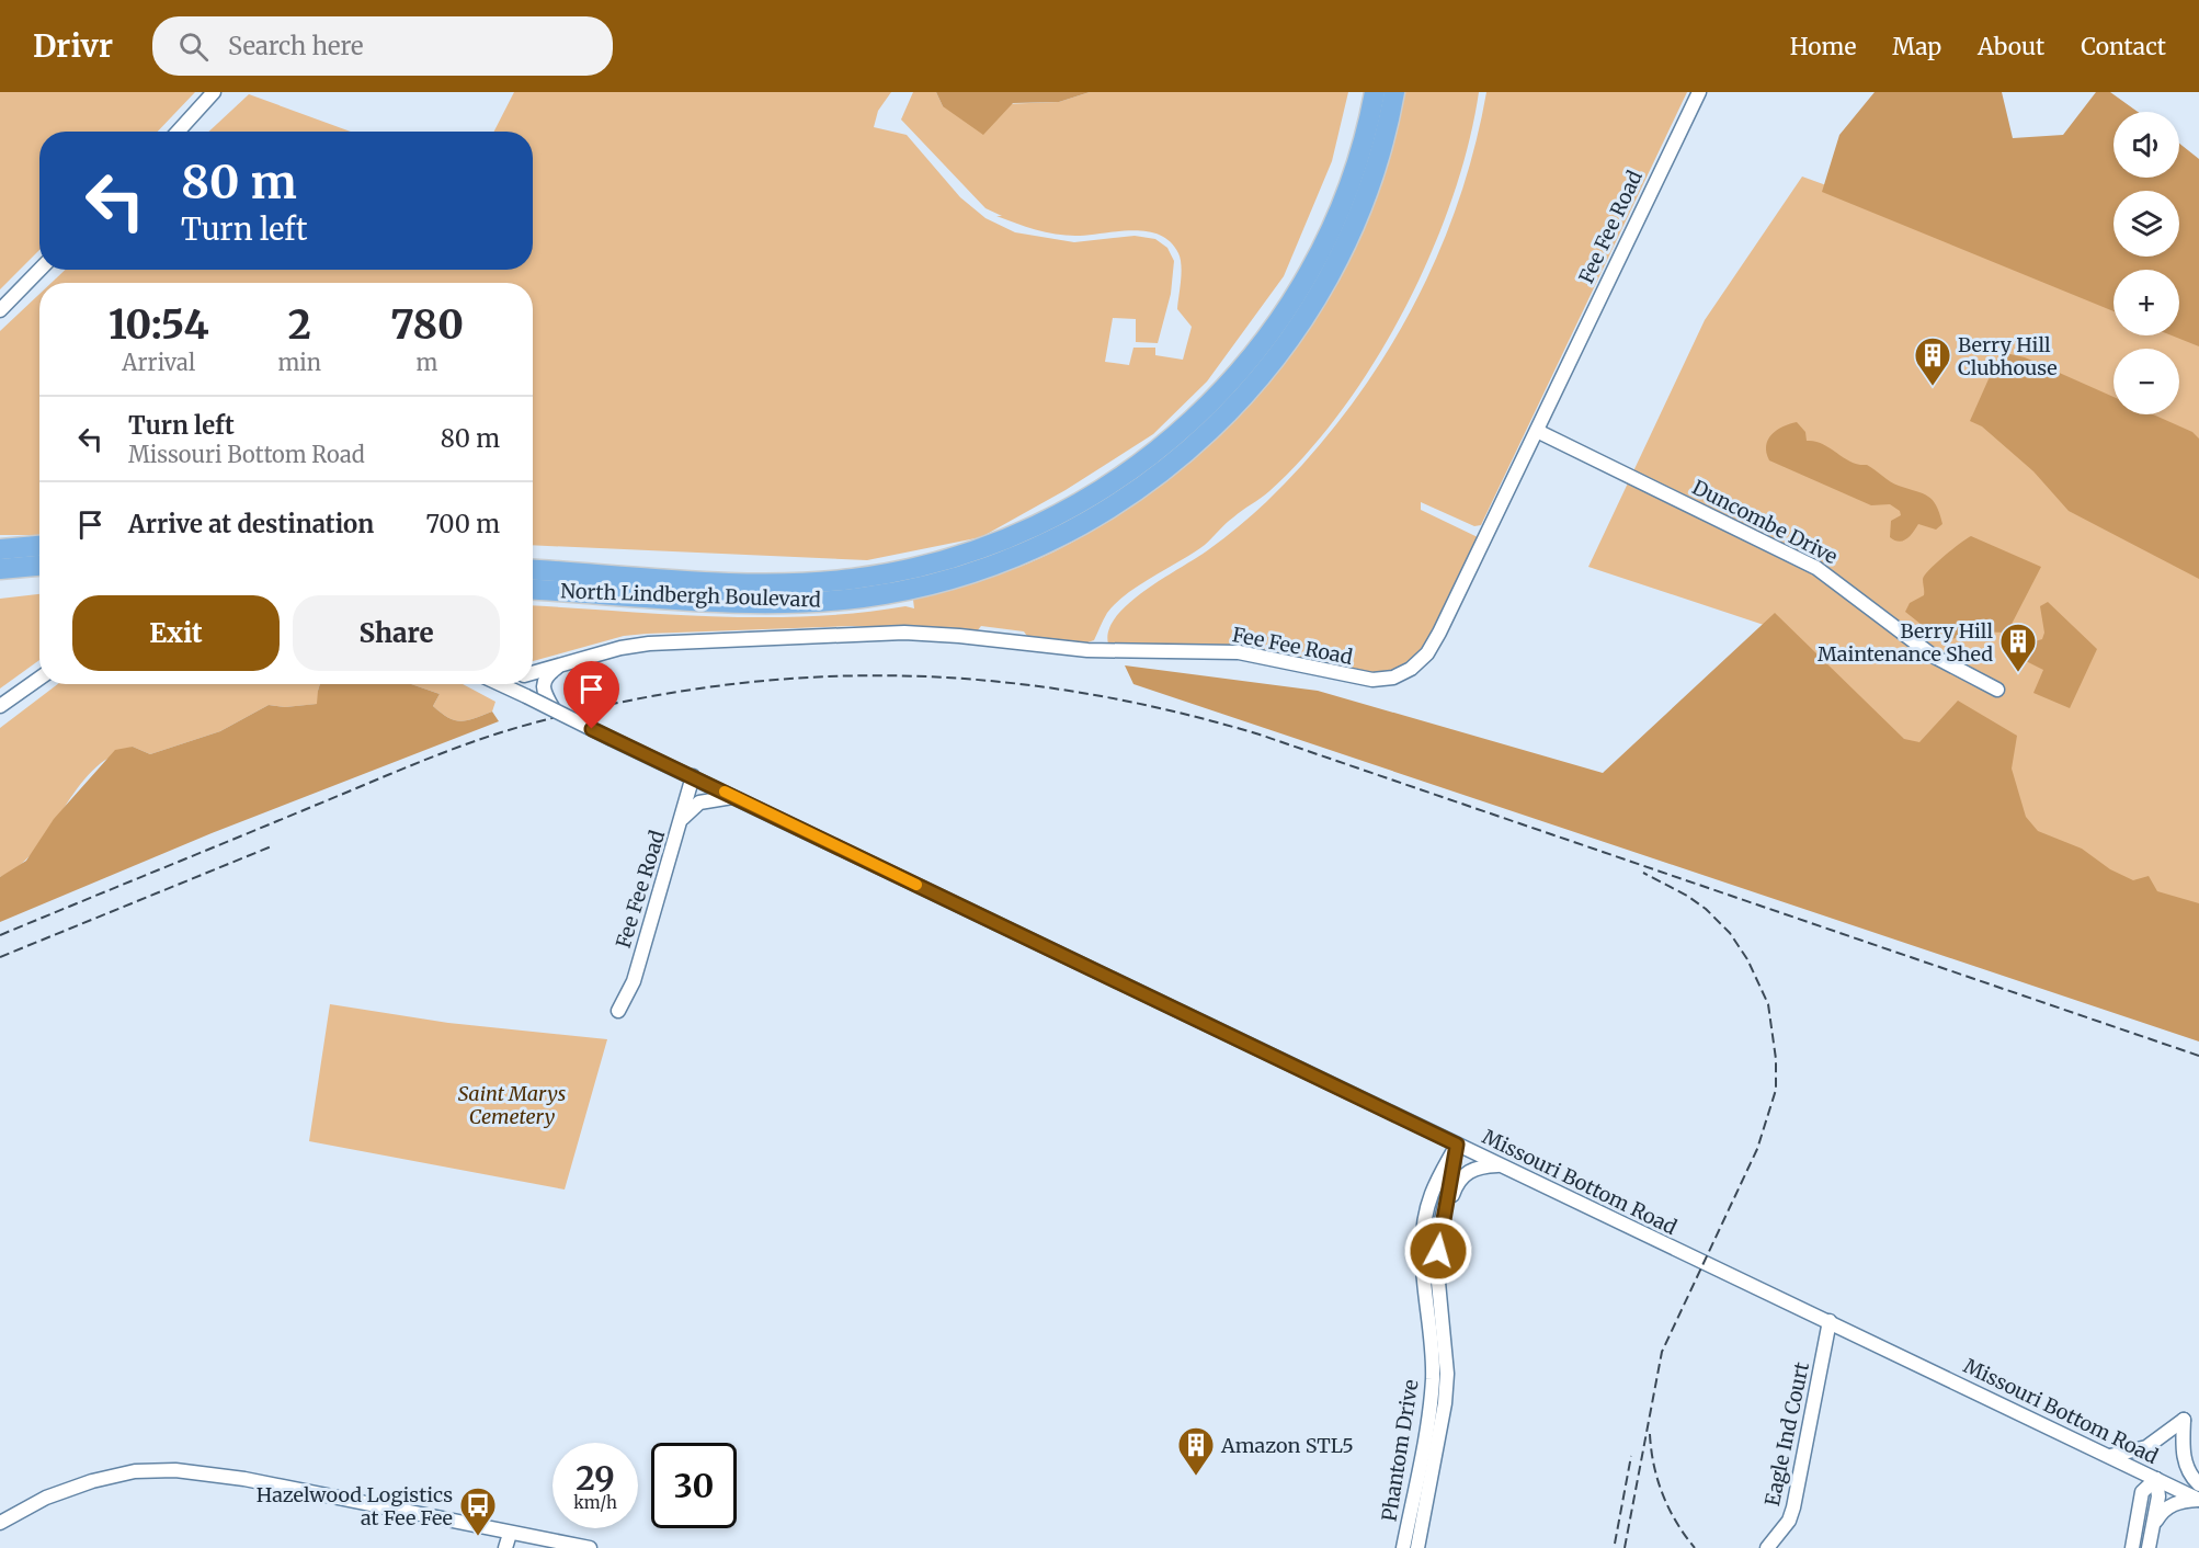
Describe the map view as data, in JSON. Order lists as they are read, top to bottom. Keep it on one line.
{"streets":{"highway":["North Lindbergh Boulevard"],"street":["Fee Fee Road","Duncombe Drive","Missouri Bottom Road","Eagle Ind Court","Phantom Drive"]},"crossings":[["Fee Fee Road","Duncombe Drive"],["Fee Fee Road","Missouri Bottom Road"],["Missouri Bottom Road","Eagle Ind Court"],["Missouri Bottom Road","Phantom Drive"]],"parks":["Saint Marys Cemetery"],"places":{"building":["Berry Hill Clubhouse","Berry Hill Maintenance Shed","Amazon STL5"],"bus stop":["Hazelwood Logistics at Fee Fee"]},"page":{"header":"Drivr","search":"Search here","nav":["Home","Map","About","Contact"],"map_buttons":["+","−"],"turn":["80 m","Turn left"],"eta":["10:54","Arrival","2","min","780","m"],"list":[{"name":"Turn left","note":"Missouri Bottom Road","value":"80 m"},{"name":"Arrive at destination","value":"700 m"}],"buttons":["Exit","Share"],"speed":"29 km/h","limit":"30"}}
